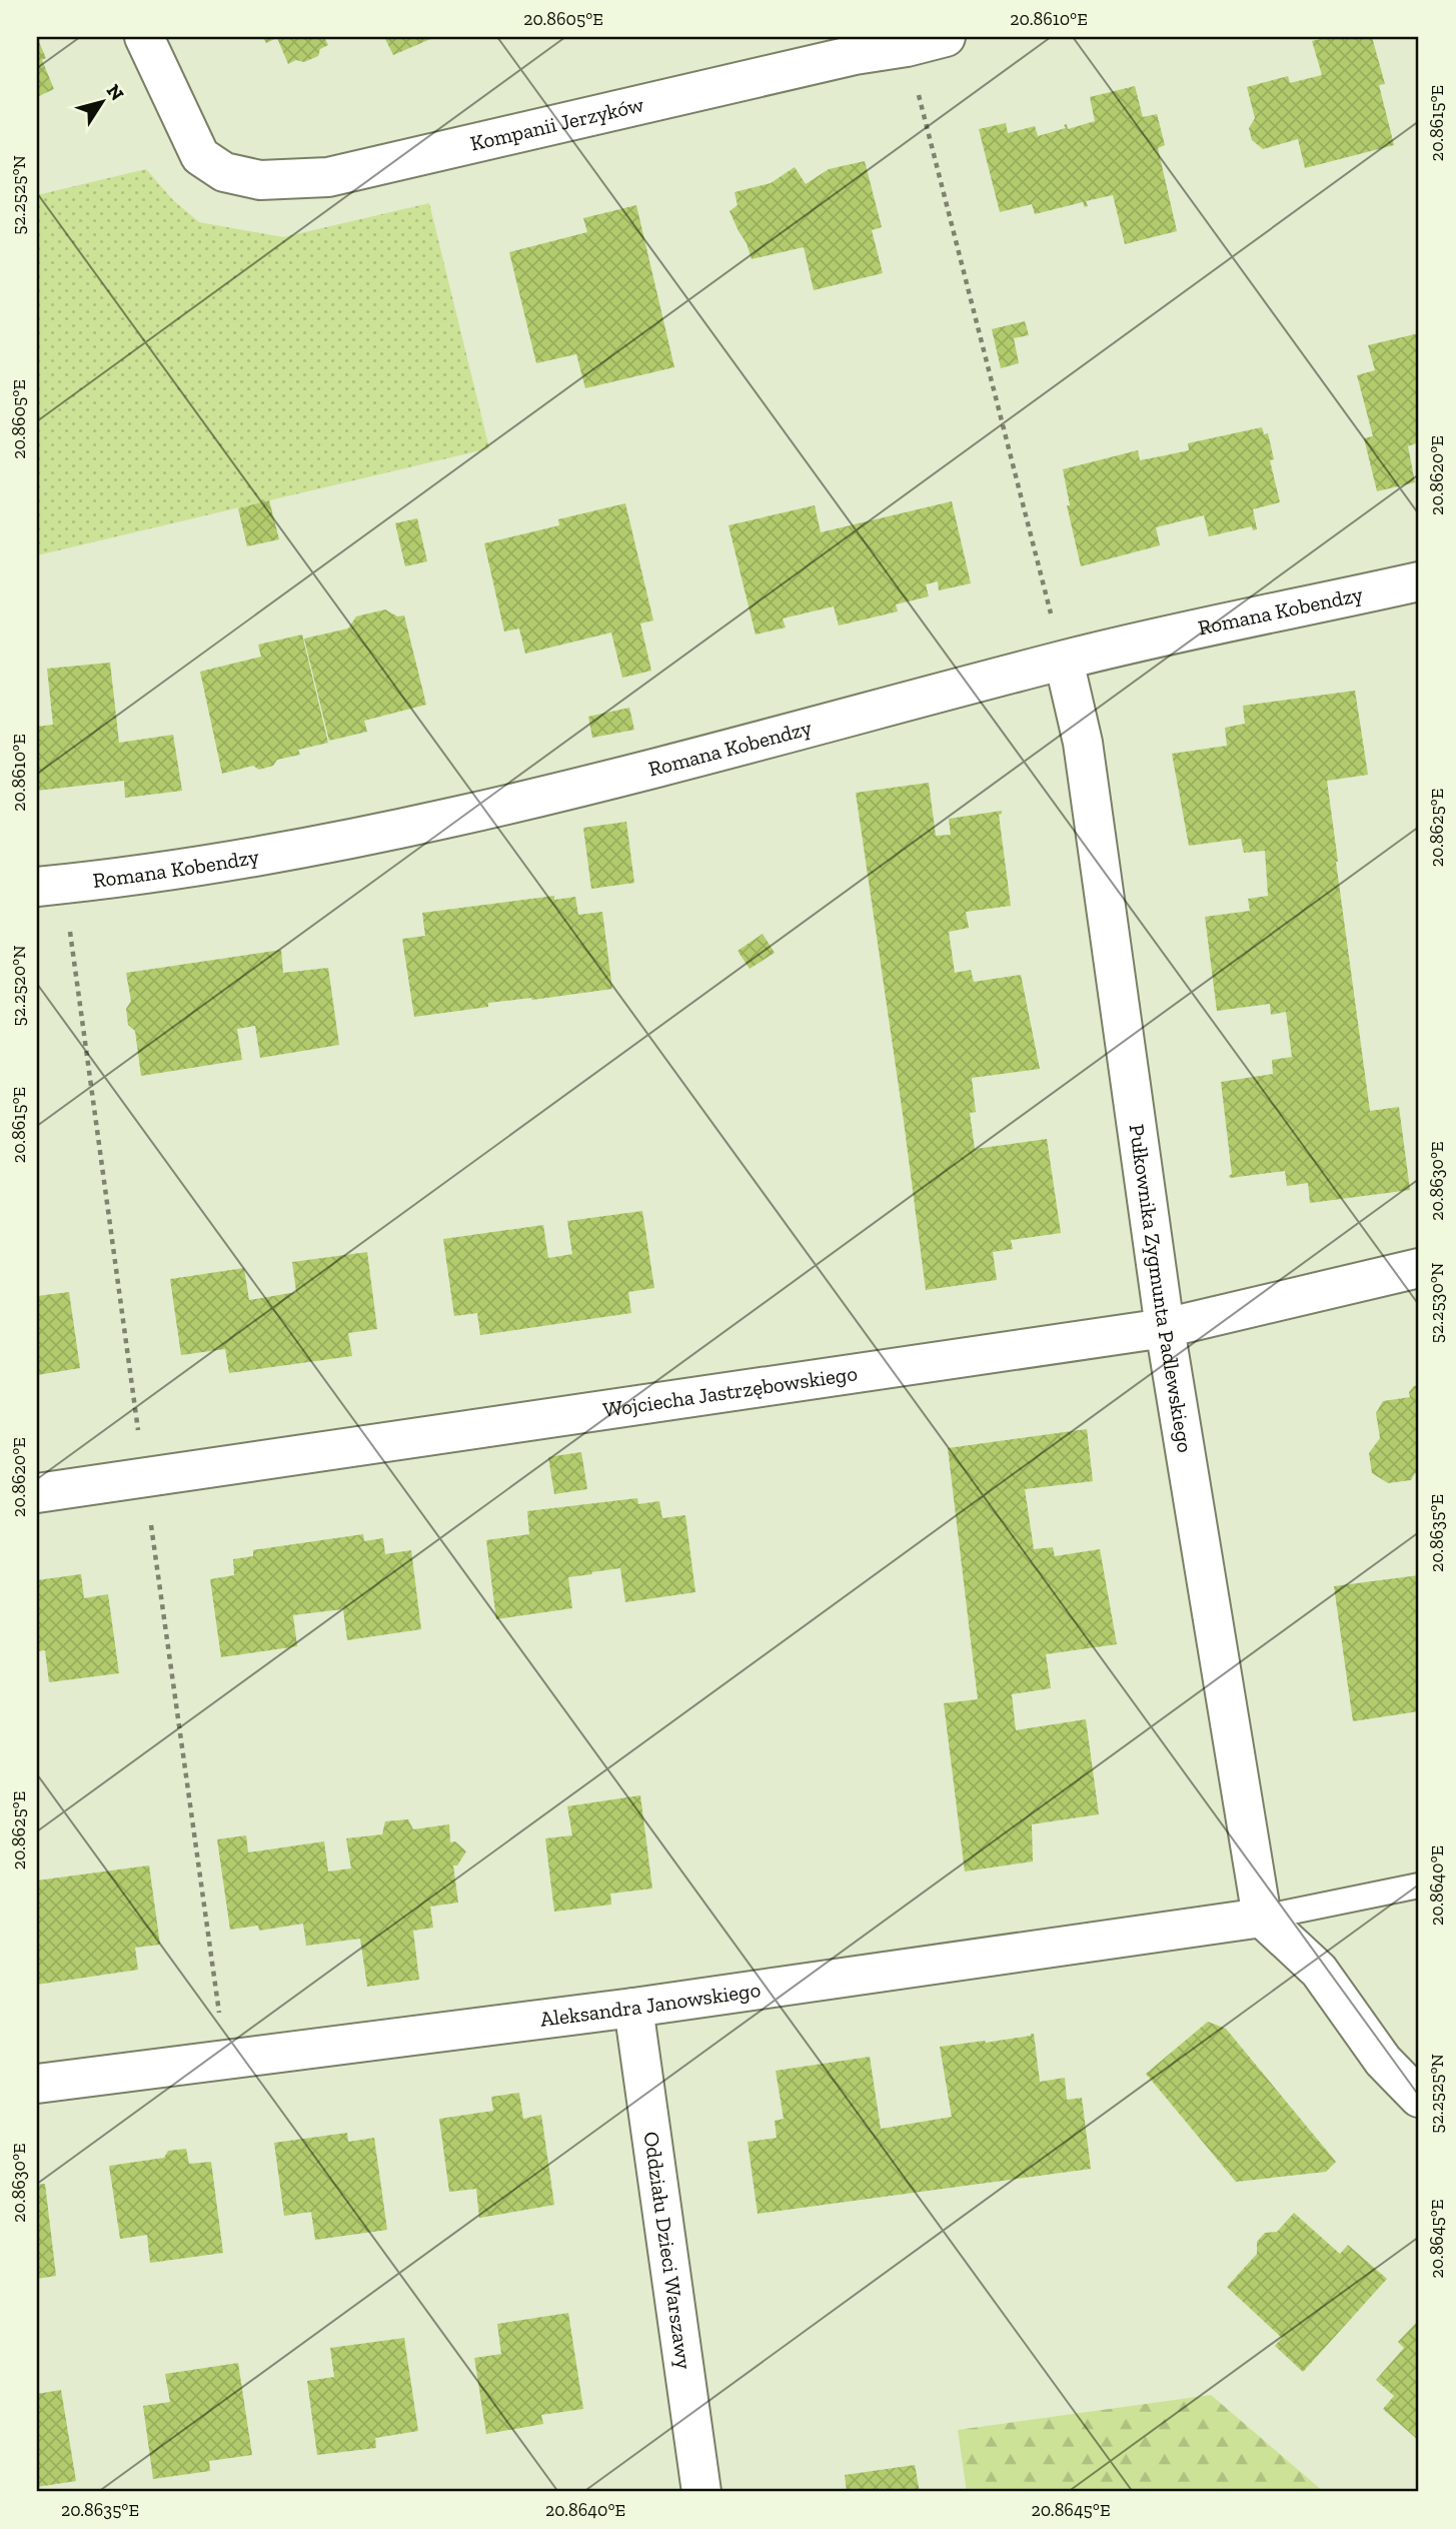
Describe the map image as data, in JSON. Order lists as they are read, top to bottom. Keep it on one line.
{"streets":{"street":["Kompanii Jerzyków","Romana Kobendzy","Pułkownika Zygmunta Padlewskiego","Wojciecha Jastrzębowskiego","Aleksandra Janowskiego","Oddziału Dzieci Warszawy"]},"crossings":[["Romana Kobendzy","Pułkownika Zygmunta Padlewskiego"],["Pułkownika Zygmunta Padlewskiego","Wojciecha Jastrzębowskiego"],["Pułkownika Zygmunta Padlewskiego","Aleksandra Janowskiego"],["Aleksandra Janowskiego","Oddziału Dzieci Warszawy"]],"north":"top right","coordinates":["20.8605°E","20.8610°E","20.8615°E","52.2525°N","20.8620°E","20.8625°E","52.2520°N","20.8630°E","52.2530°N","20.8635°E","20.8640°E","20.8645°E"]}
